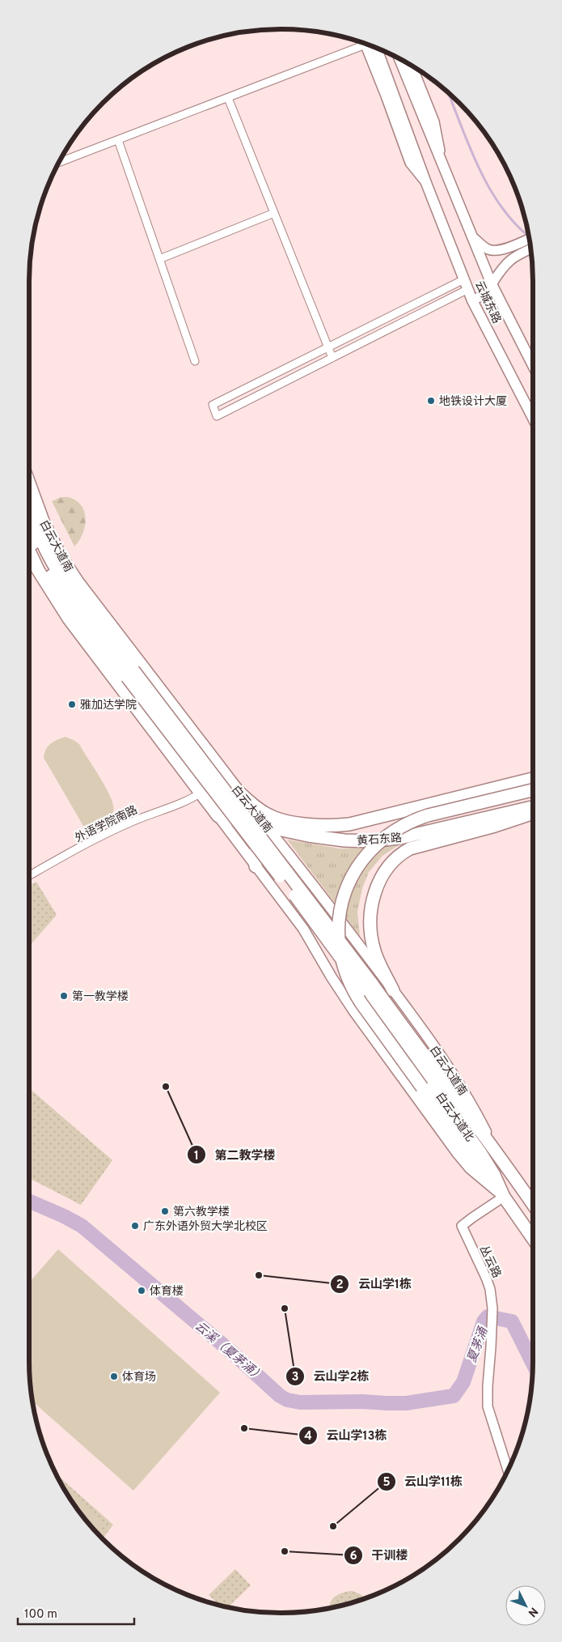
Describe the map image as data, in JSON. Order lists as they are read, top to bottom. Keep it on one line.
{"streets":{"highway":["白云大道南","黄石东路","白云大道北"],"main road":["云城东路"],"street":["外语学院南路","丛云路"]},"crossings":[["白云大道南","外语学院南路"],["白云大道南","黄石东路"],["白云大道南","白云大道北"],["白云大道北","丛云路"]],"water":["夏茅涌","云溪（夏茅涌）"],"places":["地铁设计大厦","雅加达学院","第一教学楼","第二教学楼","第六教学楼","广东外语外贸大学北校区","云山学1栋","体育楼","云山学2栋","体育场","云山学13栋","云山学11栋","干训楼"],"scale_bar":"100 m","north":"bottom right"}
